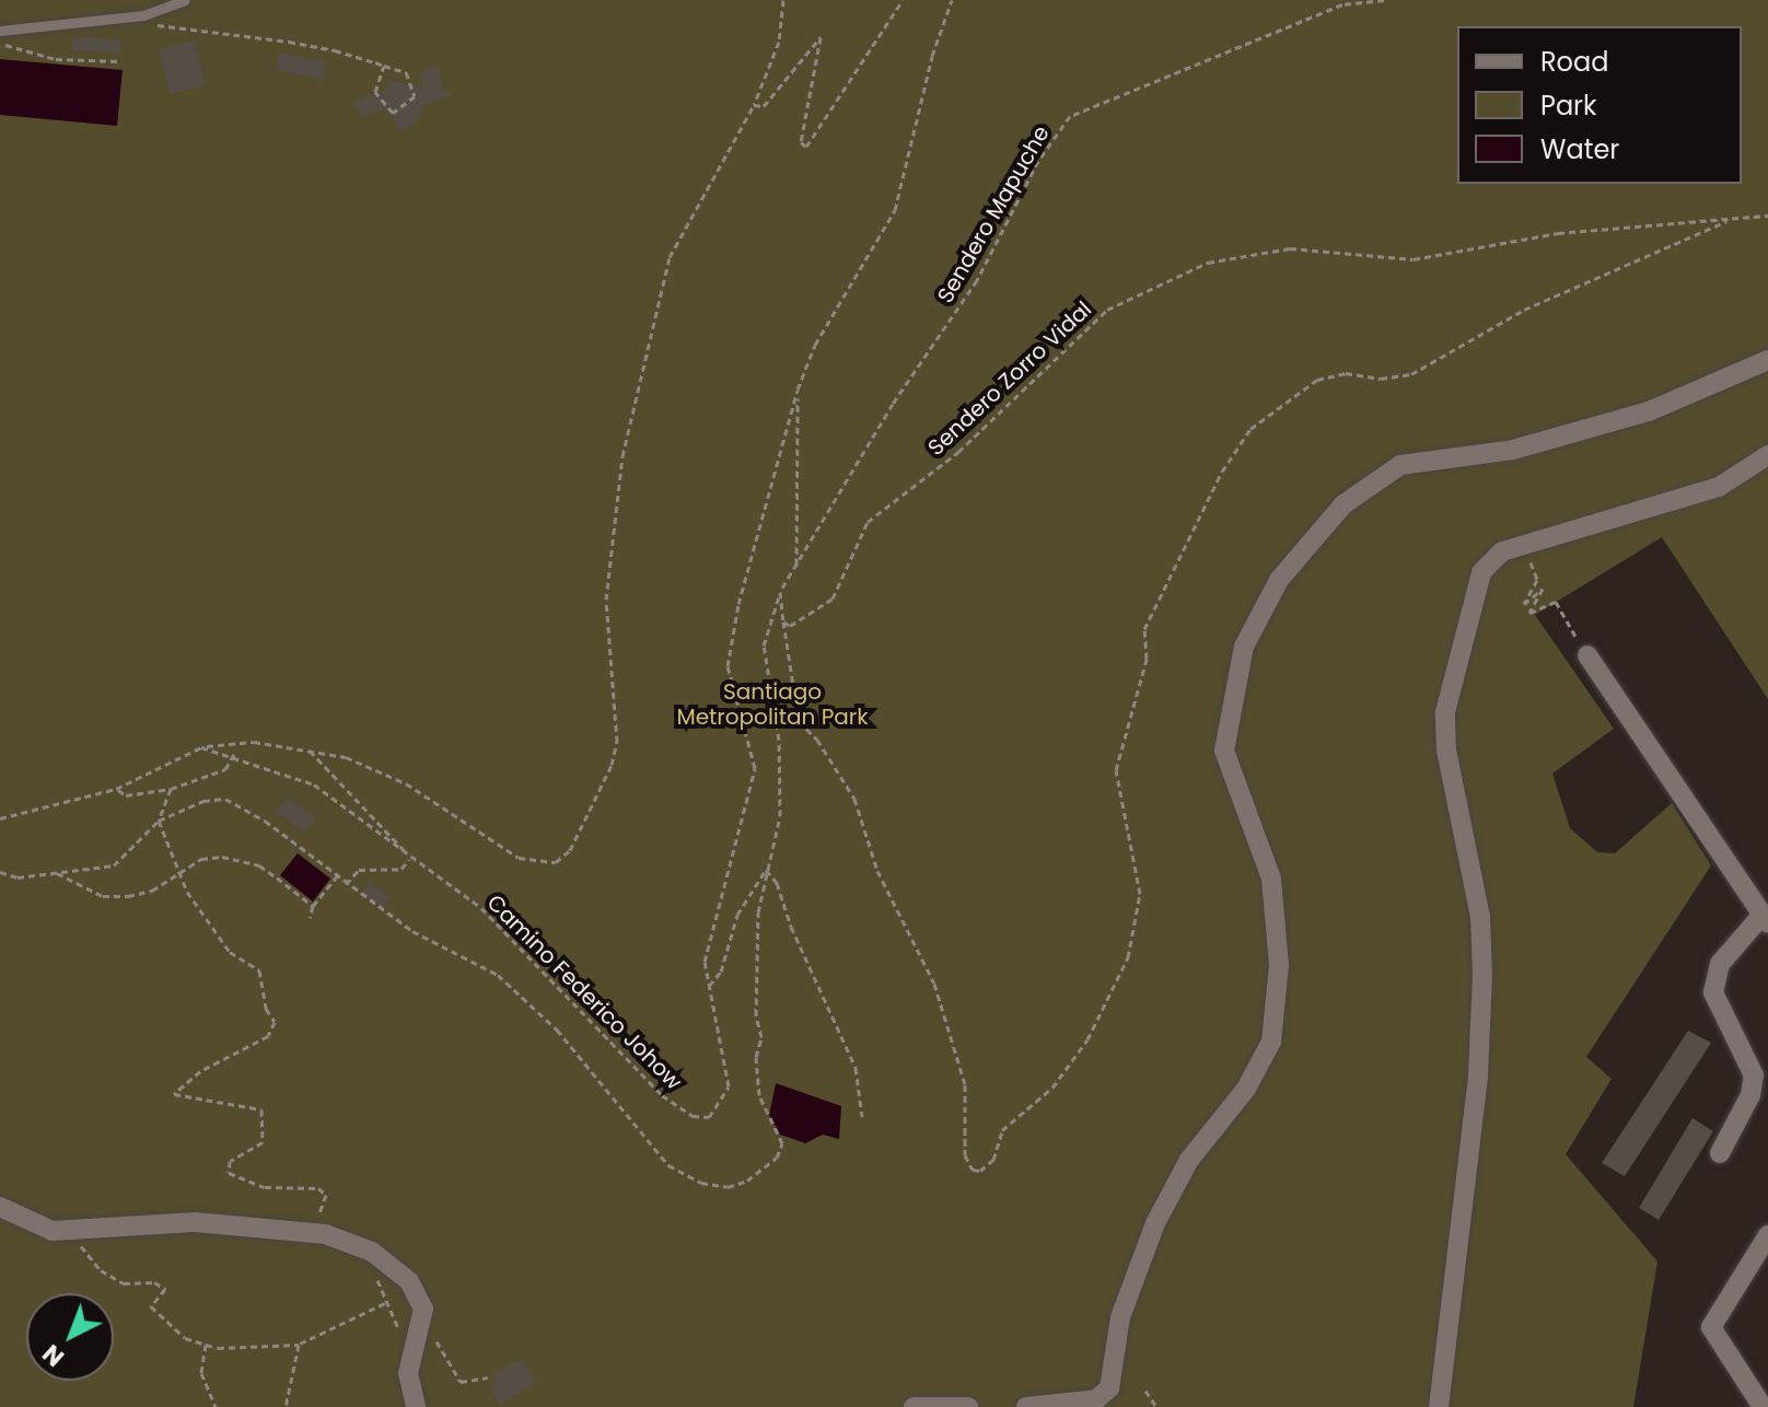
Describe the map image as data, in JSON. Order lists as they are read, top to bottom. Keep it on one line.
{"streets":{"path":["Sendero Mapuche","Sendero Zorro Vidal","Camino Federico Johow"]},"parks":["Santiago Metropolitan Park"],"legend":["Road","Park","Water"],"north":"bottom left"}
